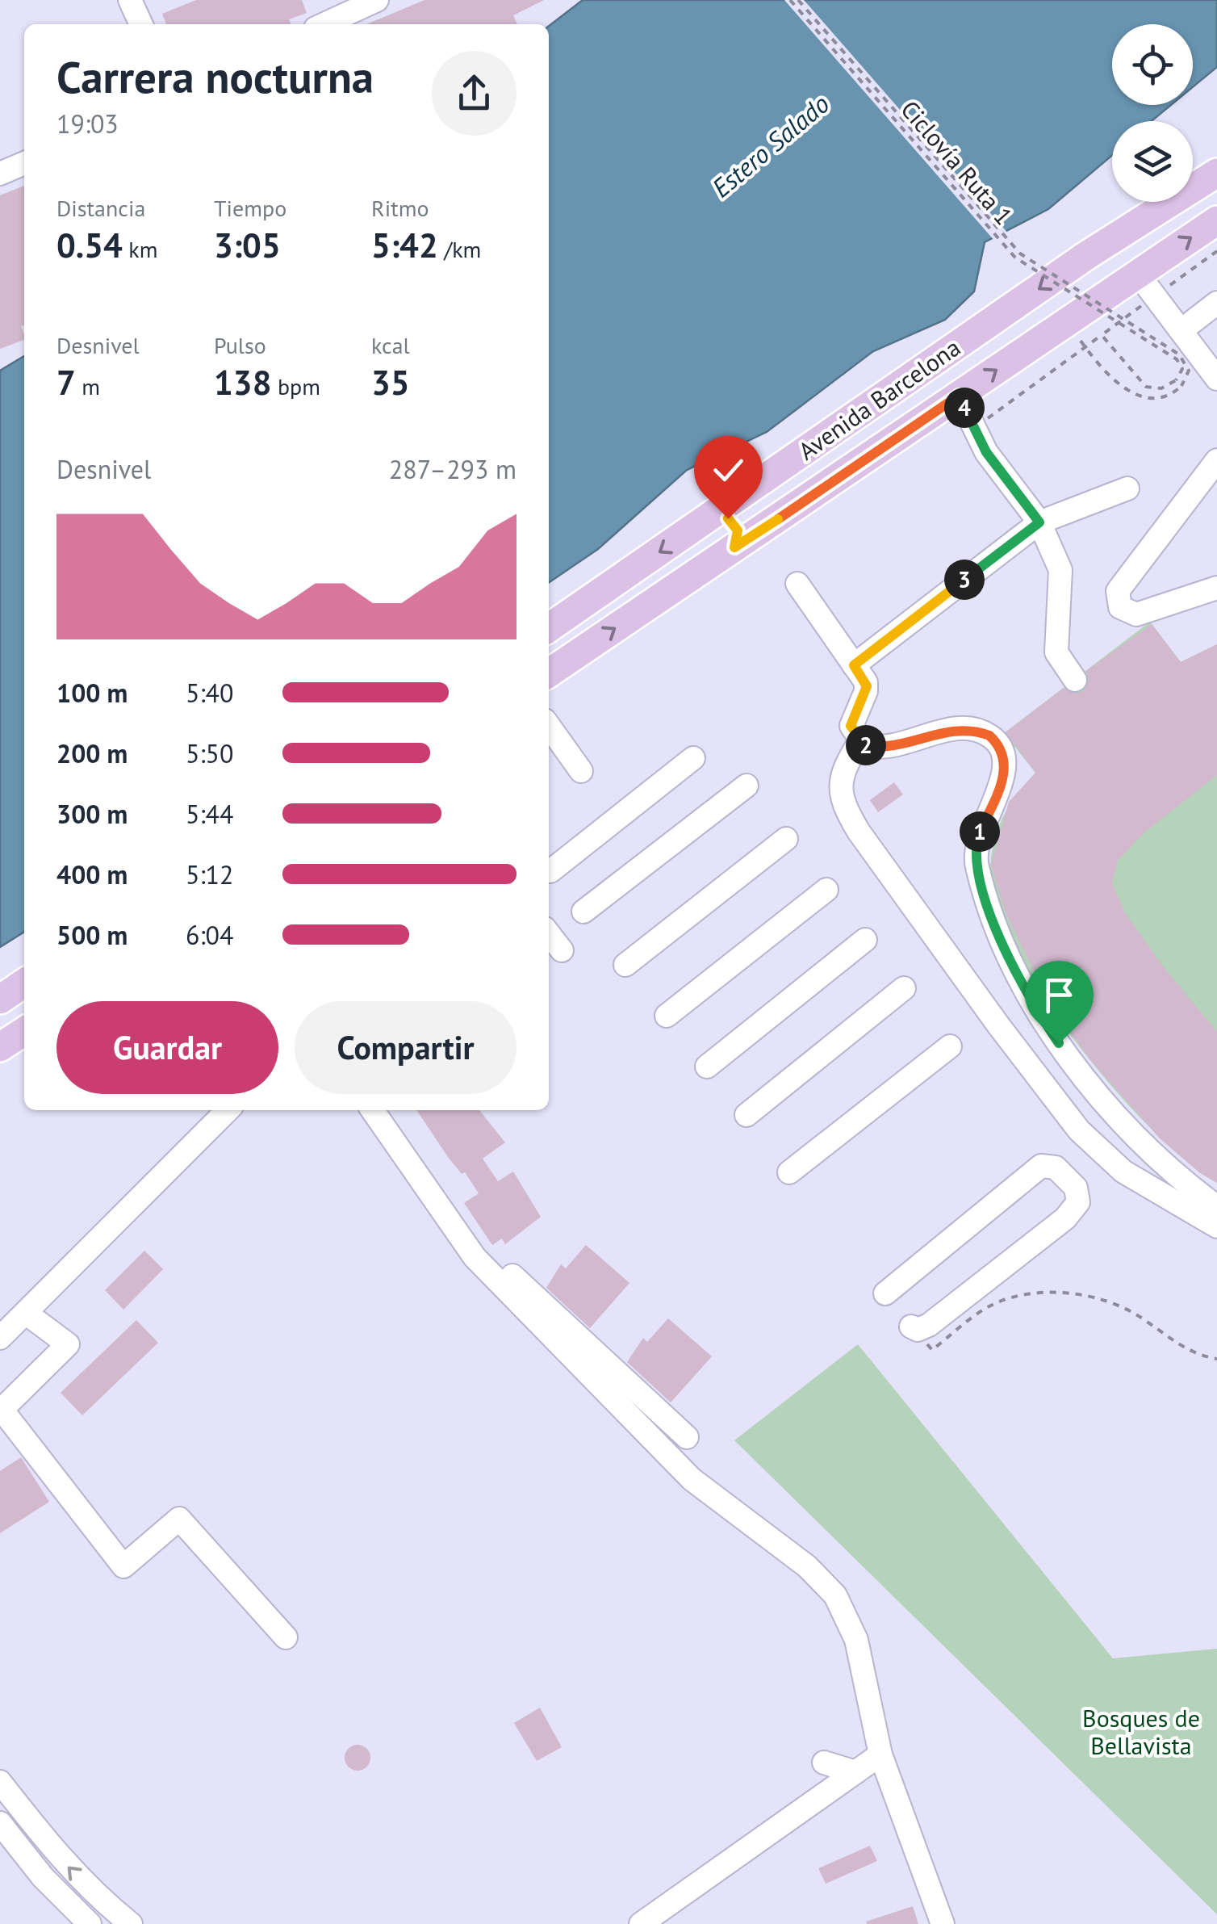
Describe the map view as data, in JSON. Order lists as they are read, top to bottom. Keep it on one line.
{"streets":{"main road":["Avenida Barcelona"],"path":["Ciclovía Ruta 1"]},"water":["Estero Salado"],"parks":["Bosques de Bellavista"],"page":{"heading":["Carrera nocturna","19:03"],"stats":[["Distancia","0.54 km"],["Tiempo","3:05"],["Ritmo","5:42 /km"],["Desnivel","7 m"],["Pulso","138 bpm"],["kcal","35"]],"pins":["4","3","2","1"],"chart":["Desnivel","287–293 m"],"list":[{"name":"100 m","note":"5:40"},{"name":"200 m","note":"5:50"},{"name":"300 m","note":"5:44"},{"name":"400 m","note":"5:12"},{"name":"500 m","note":"6:04"}],"buttons":["Guardar","Compartir"]}}
